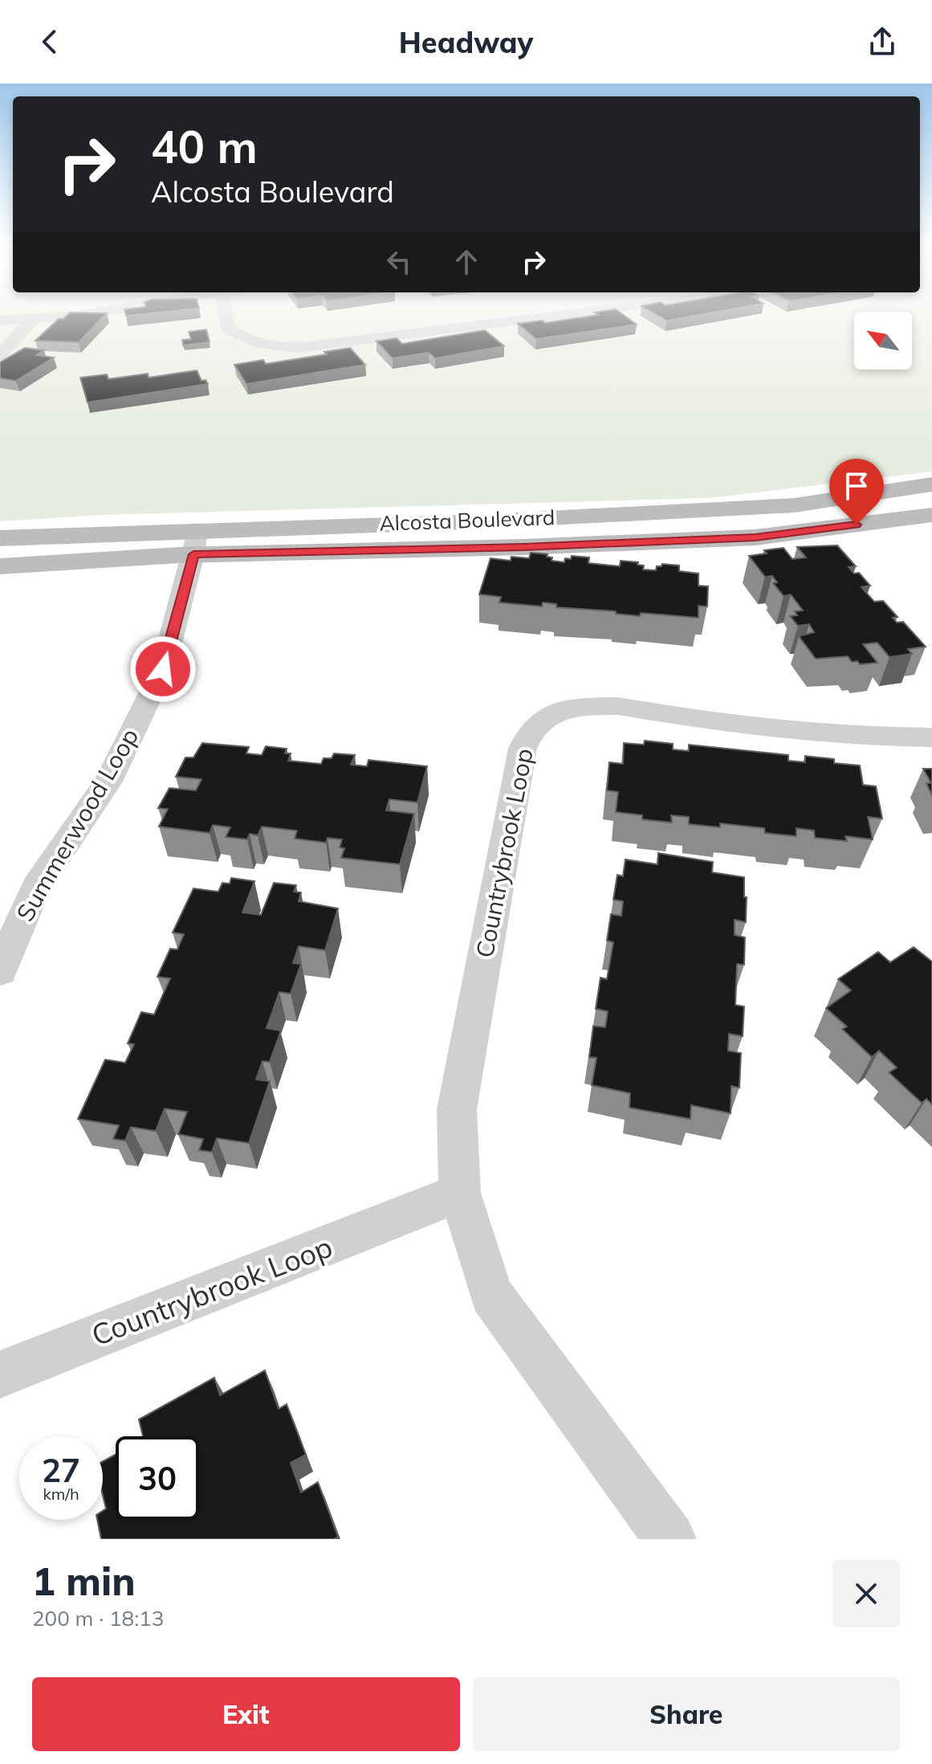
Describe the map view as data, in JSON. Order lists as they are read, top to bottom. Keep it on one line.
{"streets":{"main road":["Alcosta Boulevard"],"street":["Summerwood Loop","Countrybrook Loop"]},"crossings":[["Alcosta Boulevard","Summerwood Loop"]],"north":"top left","page":{"header":"Headway","turn":["40 m","Alcosta Boulevard"],"speed":"27 km/h","limit":"30","heading":["1 min","200 m · 18:13"],"buttons":["Exit","Share"]}}
